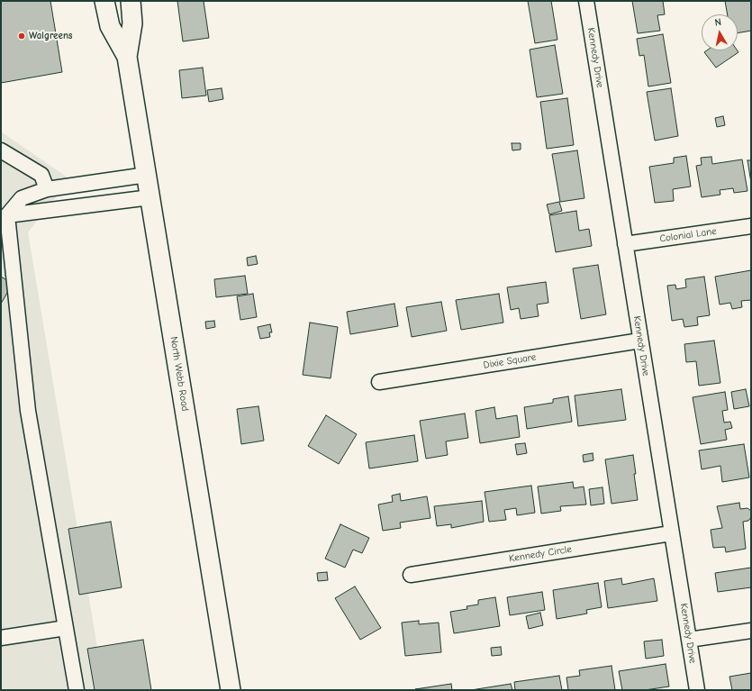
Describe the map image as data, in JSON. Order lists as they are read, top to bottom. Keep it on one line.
{"streets":{"main road":["North Webb Road"],"street":["Kennedy Drive","Colonial Lane","Dixie Square","Kennedy Circle"]},"crossings":[["Kennedy Drive","Colonial Lane"],["Kennedy Drive","Dixie Square"],["Kennedy Drive","Kennedy Circle"]],"places":["Walgreens"],"north":"top"}
